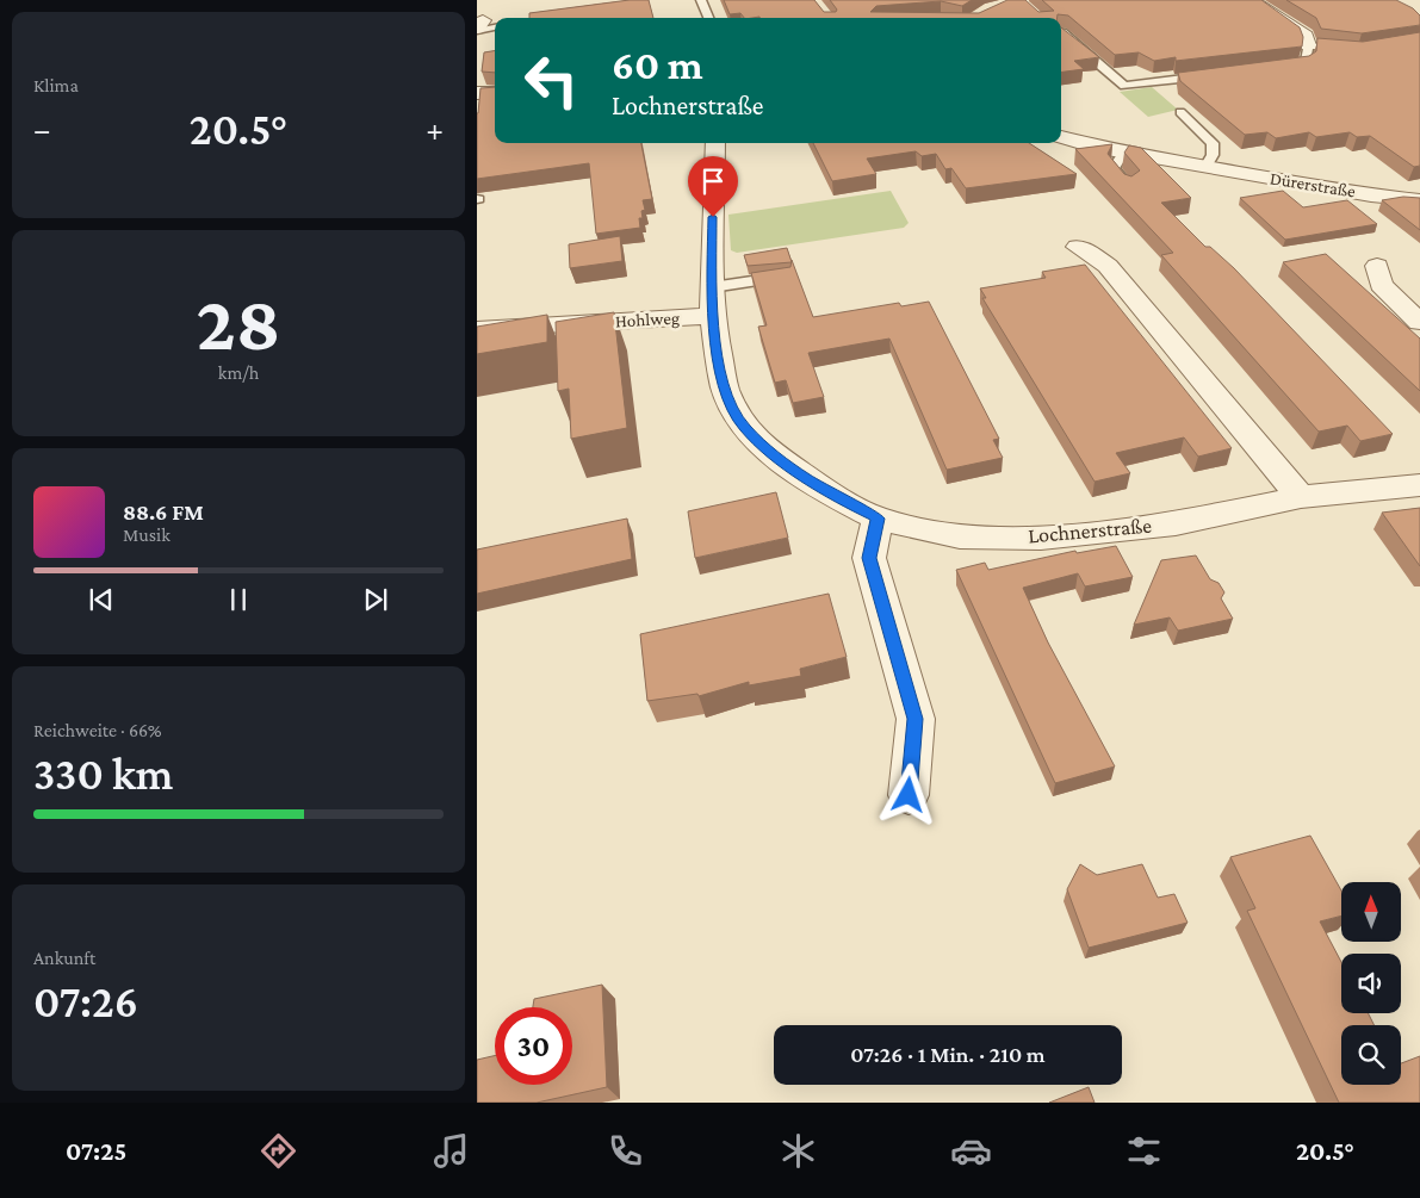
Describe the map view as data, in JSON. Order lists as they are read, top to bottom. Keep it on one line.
{"streets":{"street":["Dürerstraße","Hohlweg","Lochnerstraße"]},"crossings":[["Hohlweg","Lochnerstraße"]],"north":"top","page":{"tile":["Klima",["28","km/h"],["Reichweite · 66%","330 km"],["Ankunft","07:26"]],"turn":["60 m","Lochnerstraße"],"heat":["−","20.5°","+"],"song":["88.6 FM","Musik"],"limit":"30","trip":"07:26 · 1 Min. · 210 m","tabs":["07:25","20.5°"]}}
